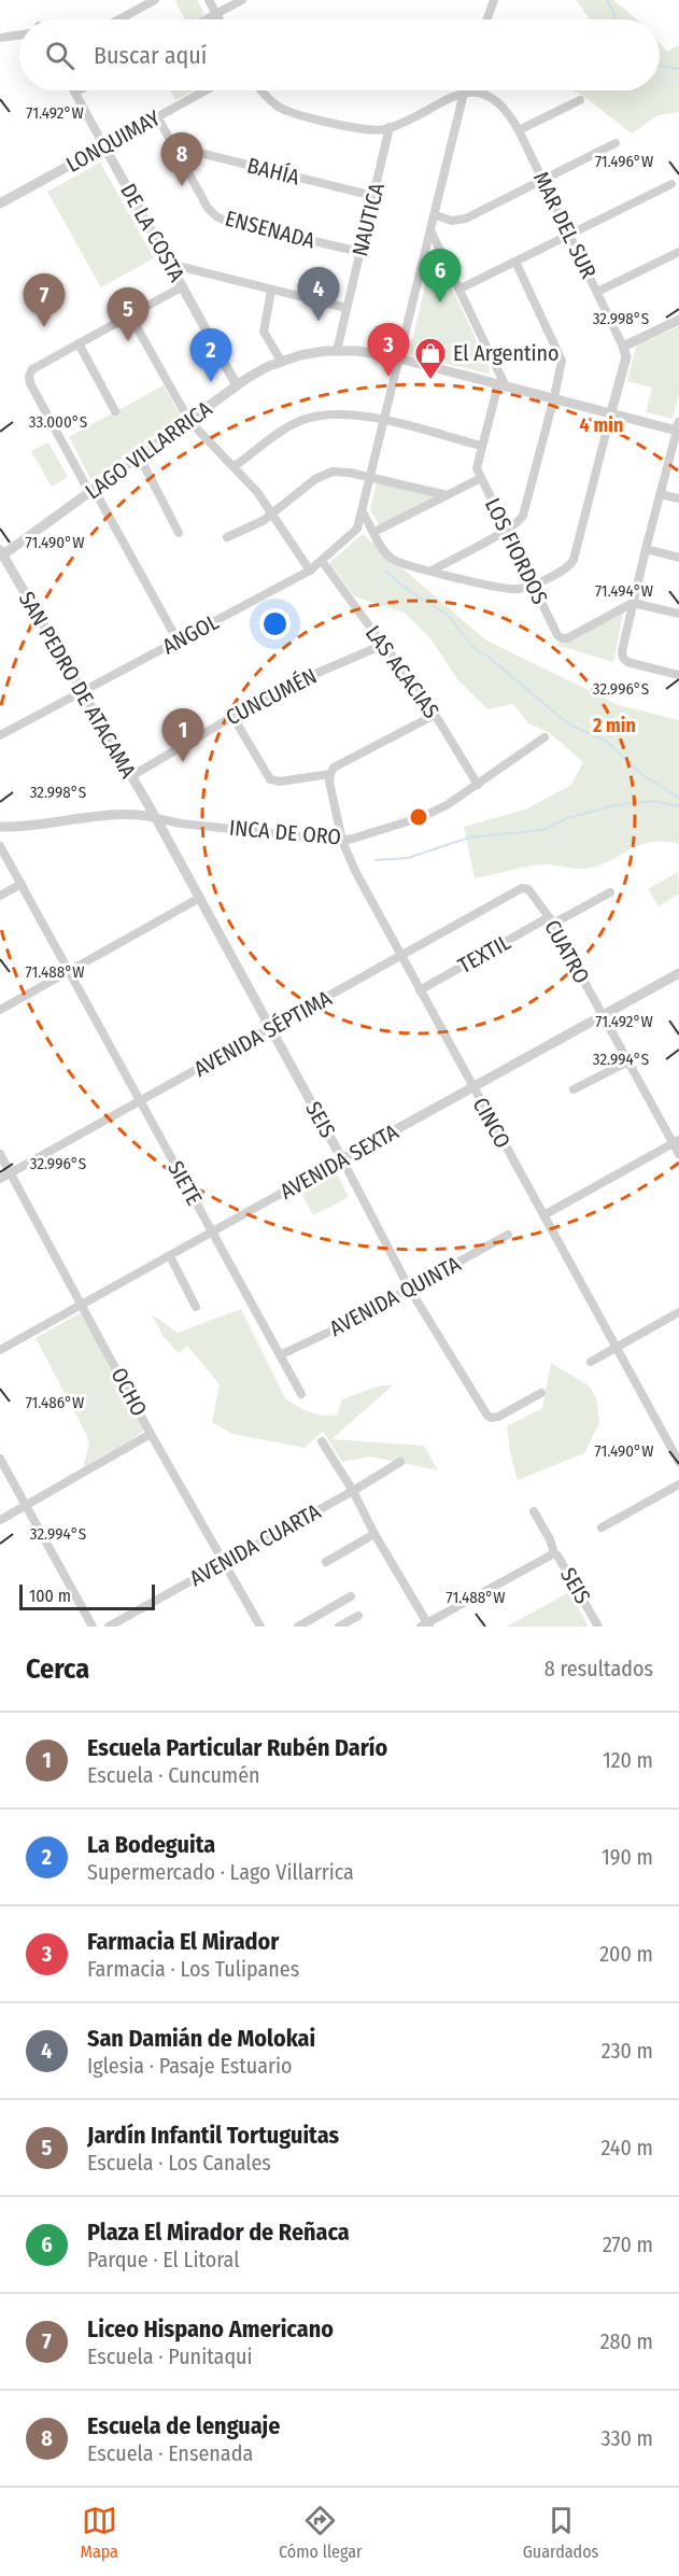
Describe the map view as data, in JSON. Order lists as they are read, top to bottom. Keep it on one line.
{"streets":{"street":["LONQUIMAY","BAHÍA","NAUTICA","MAR DEL SUR","ENSENADA","DE LA COSTA","LAGO VILLARRICA","LOS FIORDOS","ANGOL","LAS ACACIAS","SAN PEDRO DE ATACAMA","CUNCUMÉN","INCA DE ORO","CUATRO","TEXTIL","AVENIDA SÉPTIMA","SEIS","CINCO","AVENIDA SEXTA","SIETE","AVENIDA QUINTA","OCHO","AVENIDA CUARTA"]},"crossings":[["LONQUIMAY","ENSENADA"],["LONQUIMAY","DE LA COSTA"],["BAHÍA","NAUTICA"],["BAHÍA","ENSENADA"],["NAUTICA","ENSENADA"],["NAUTICA","LAGO VILLARRICA"],["MAR DEL SUR","LAGO VILLARRICA"],["MAR DEL SUR","LOS FIORDOS"],["MAR DEL SUR","ANGOL"],["DE LA COSTA","LAGO VILLARRICA"],["LAGO VILLARRICA","LOS FIORDOS"],["LAGO VILLARRICA","ANGOL"],["LAGO VILLARRICA","SAN PEDRO DE ATACAMA"],["ANGOL","LAS ACACIAS"],["ANGOL","SAN PEDRO DE ATACAMA"],["LAS ACACIAS","CUNCUMÉN"],["LAS ACACIAS","INCA DE ORO"],["SAN PEDRO DE ATACAMA","CUNCUMÉN"],["SAN PEDRO DE ATACAMA","INCA DE ORO"],["SAN PEDRO DE ATACAMA","SEIS"],["INCA DE ORO","SEIS"],["INCA DE ORO","CINCO"],["CUATRO","TEXTIL"],["CUATRO","AVENIDA SÉPTIMA"],["CUATRO","AVENIDA SEXTA"],["TEXTIL","CINCO"],["AVENIDA SÉPTIMA","SEIS"],["AVENIDA SÉPTIMA","CINCO"],["AVENIDA SÉPTIMA","SIETE"],["AVENIDA SÉPTIMA","OCHO"],["SEIS","AVENIDA SEXTA"],["SEIS","AVENIDA QUINTA"],["CINCO","AVENIDA SEXTA"],["AVENIDA SEXTA","SIETE"],["AVENIDA SEXTA","OCHO"],["SIETE","AVENIDA QUINTA"],["OCHO","AVENIDA CUARTA"]],"places":{"shop":["El Argentino"]},"scale_bar":"100 m","page":{"search":"Buscar aquí","pins":["8","6","4","7","5","3","2","1"],"scale":"100 m","heading":["Cerca","8 resultados"],"list":[{"mark":"1","name":"Escuela Particular Rubén Darío","note":"Escuela · Cuncumén","value":"120 m"},{"mark":"2","name":"La Bodeguita","note":"Supermercado · Lago Villarrica","value":"190 m"},{"mark":"3","name":"Farmacia El Mirador","note":"Farmacia · Los Tulipanes","value":"200 m"},{"mark":"4","name":"San Damián de Molokai","note":"Iglesia · Pasaje Estuario","value":"230 m"},{"mark":"5","name":"Jardín Infantil Tortuguitas","note":"Escuela · Los Canales","value":"240 m"},{"mark":"6","name":"Plaza El Mirador de Reñaca","note":"Parque · El Litoral","value":"270 m"},{"mark":"7","name":"Liceo Hispano Americano","note":"Escuela · Punitaqui","value":"280 m"},{"mark":"8","name":"Escuela de lenguaje","note":"Escuela · Ensenada","value":"330 m"}],"nav":["Mapa","Cómo llegar","Guardados"]},"coordinates":["71.492°W","71.496°W","32.998°S","33.000°S","71.490°W","71.494°W","32.996°S","71.488°W","32.994°S","71.486°W"],"rings":["4 min","2 min"]}
